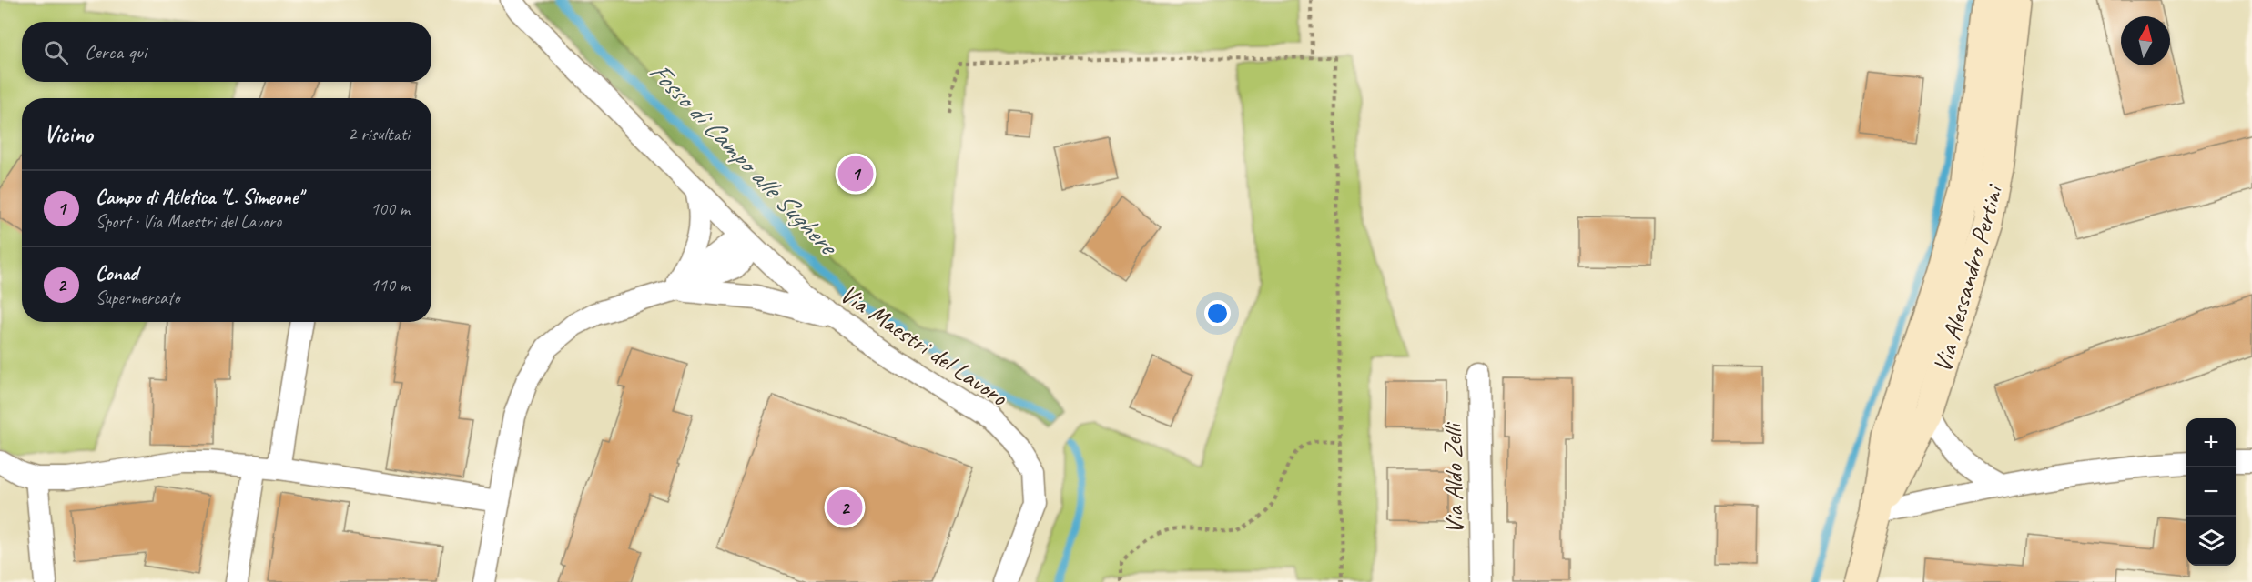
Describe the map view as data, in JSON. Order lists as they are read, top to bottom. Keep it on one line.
{"streets":{"street":["Via Alessandro Pertini","Via Maestri del Lavoro","Via Aldo Zelli"]},"water":["Fosso di Campo alle Sughere"],"north":"top","page":{"search":"Cerca qui","heading":["Vicino","2 risultati"],"pins":["1","2"],"list":[{"mark":"1","name":"Campo di Atletica \"L. Simeone\"","note":"Sport · Via Maestri del Lavoro","value":"100 m"},{"mark":"2","name":"Conad","note":"Supermercato","value":"110 m"}],"map_buttons":["+","−"]}}
